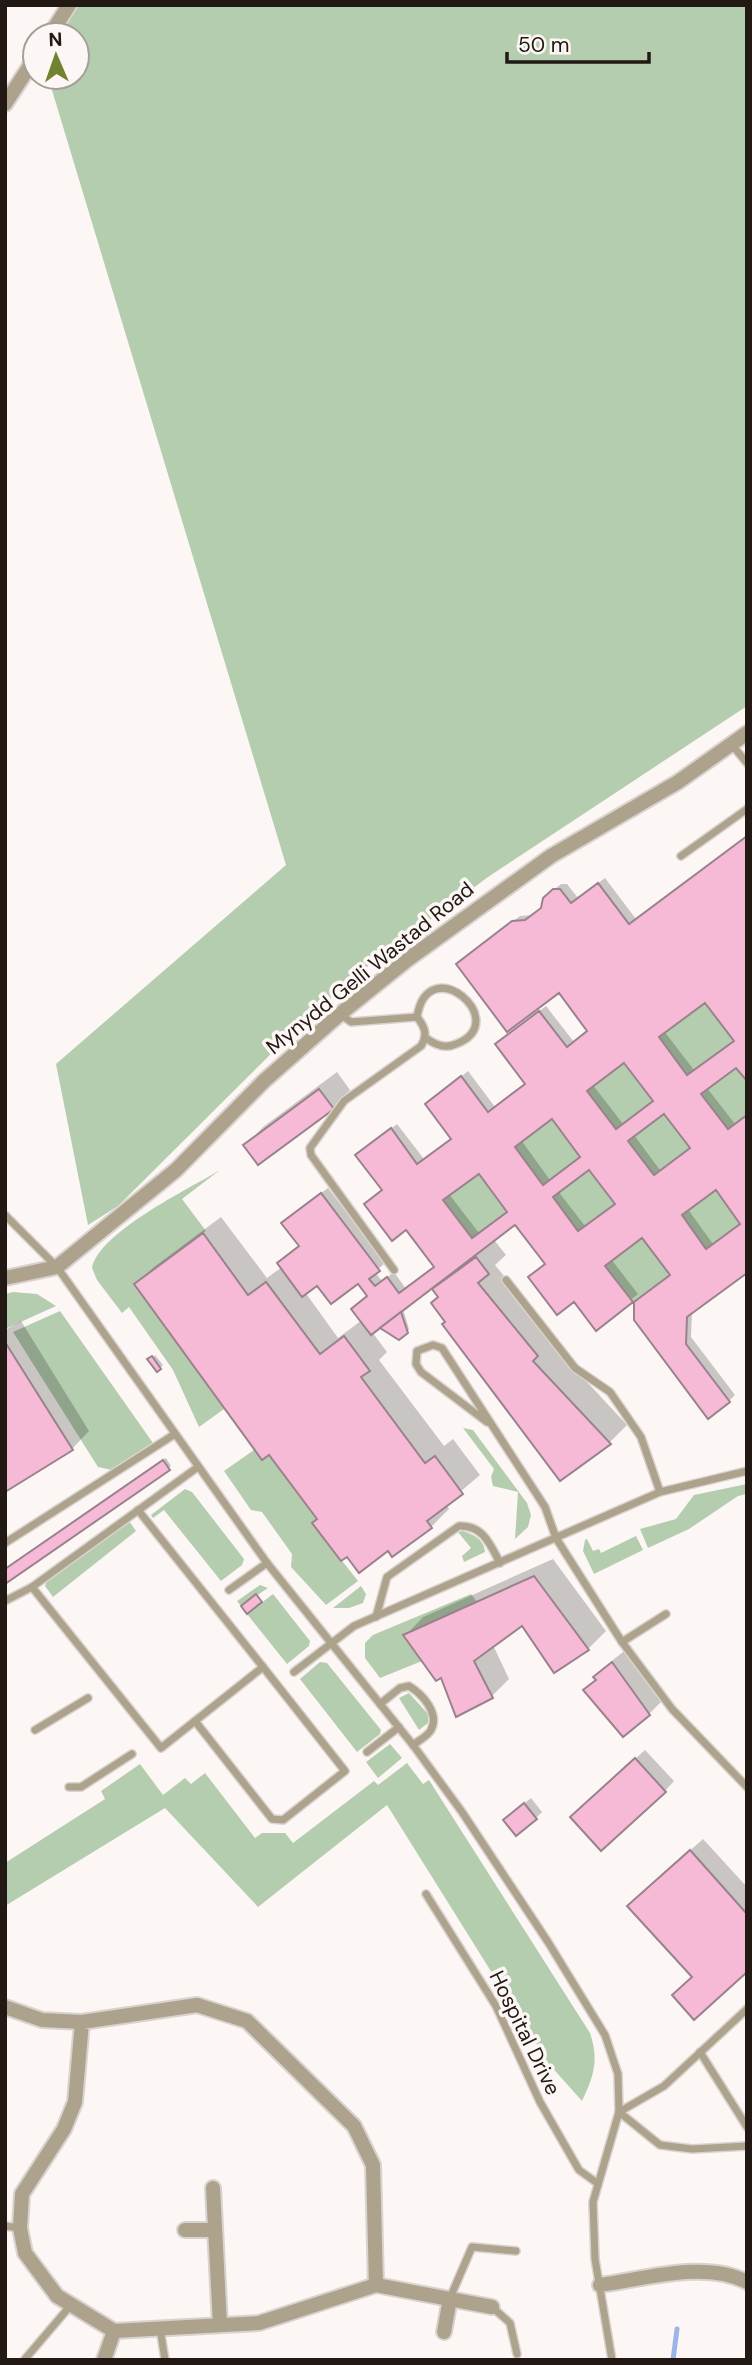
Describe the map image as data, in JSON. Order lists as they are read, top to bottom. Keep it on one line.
{"streets":{"street":["Mynydd Gelli Wastad Road"],"lane":["Hospital Drive"]},"scale_bar":"50 m","north":"top"}
